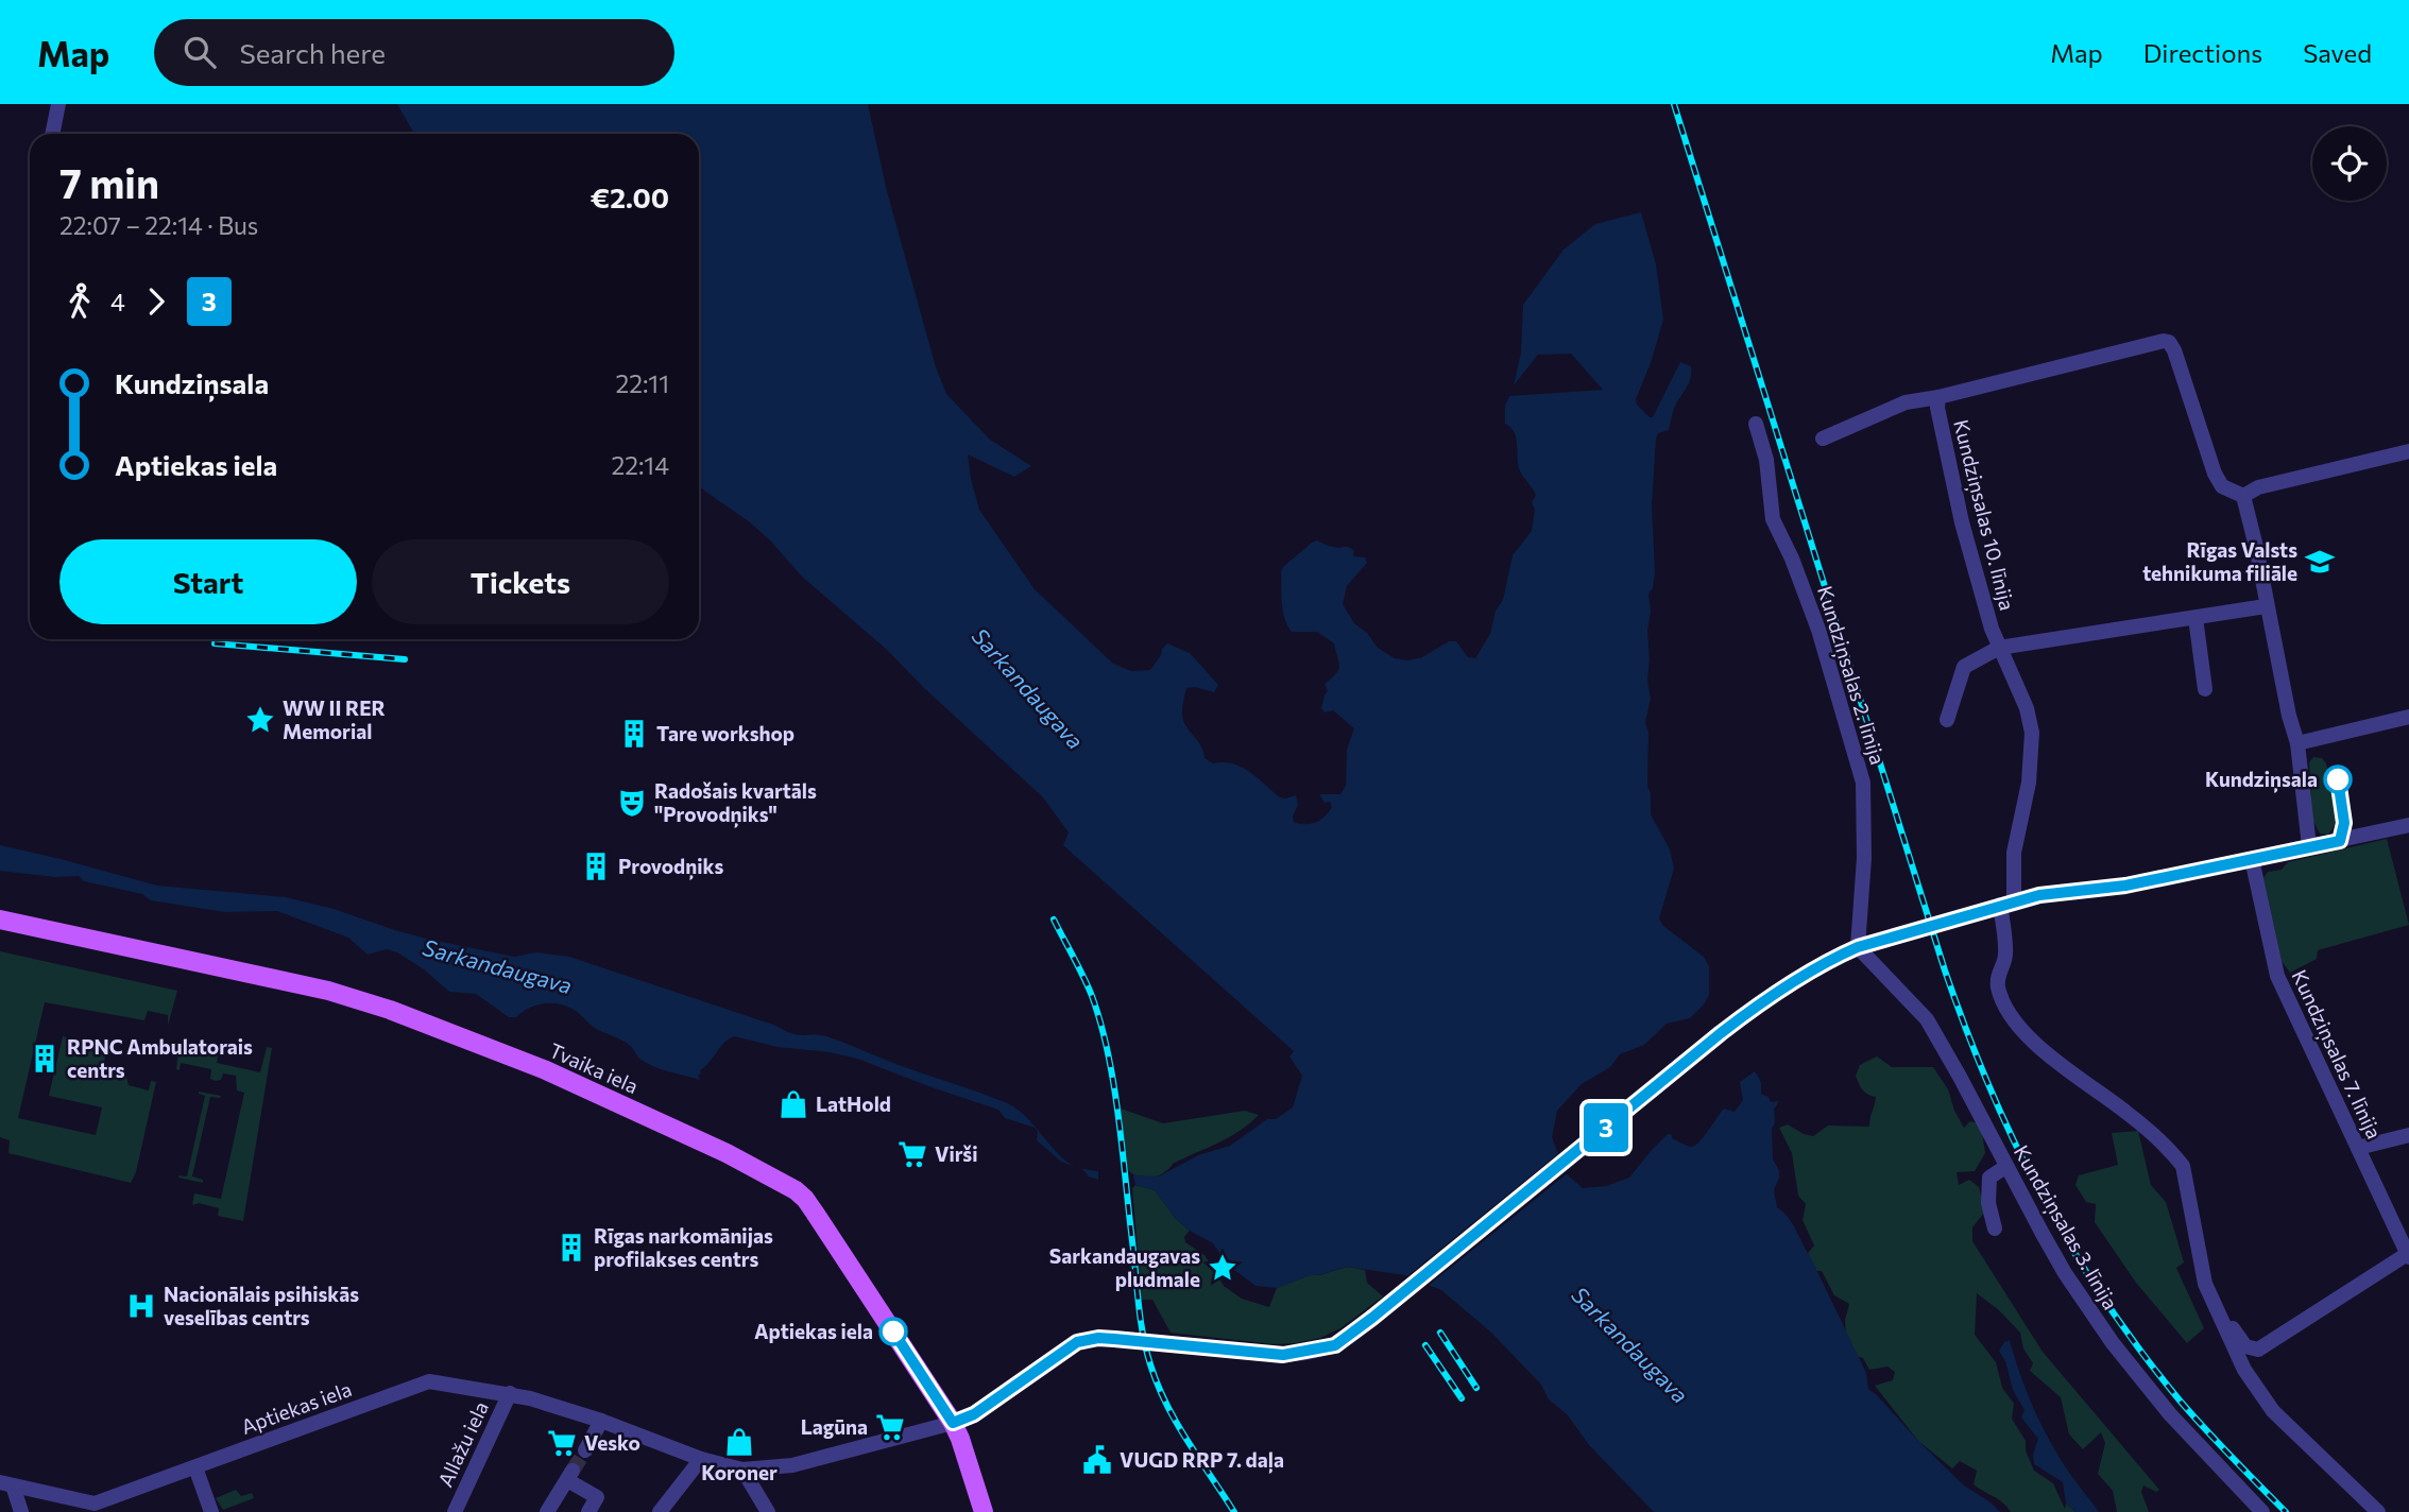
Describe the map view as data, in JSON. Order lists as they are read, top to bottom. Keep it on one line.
{"streets":{"main road":["Tvaika iela"],"street":["Kundziņsalas 10. līnija","Kundziņsalas 2. līnija","Kundziņsalas 7. līnija","Kundziņsalas 3. līnija","Aptiekas iela","Allažu iela"]},"crossings":[["Kundziņsalas 10. līnija","Aptiekas iela"],["Kundziņsalas 2. līnija","Kundziņsalas 3. līnija"],["Kundziņsalas 2. līnija","Aptiekas iela"],["Kundziņsalas 7. līnija","Aptiekas iela"],["Tvaika iela","Aptiekas iela"],["Kundziņsalas 3. līnija","Aptiekas iela"],["Aptiekas iela","Allažu iela"]],"water":["Sarkandaugava"],"places":{"school or university":["Rīgas Valsts tehnikuma filiāle"],"place":["WW II RER Memorial","Sarkandaugavas pludmale"],"building":["Tare workshop","Provodņiks","RPNC Ambulatorais centrs","Rīgas narkomānijas profilakses centrs"],"other":["Kundziņsala","Aptiekas iela"],"theatre":["Radošais kvartāls \"Provodņiks\""],"shop":["LatHold","Koroner"],"supermarket":["Virši","Lagūna","Vesko"],"hospital":["Nacionālais psihiskās veselības centrs"],"public building":["VUGD RRP 7. daļa"]},"lines":["bus line 3"],"page":{"header":"Map","search":"Search here","nav":["Map","Directions","Saved"],"on_map":"3","heading":["7 min","22:07 – 22:14 · Bus","€2.00"],"legs":["4","3"],"list":[{"name":"Kundziņsala","value":"22:11"},{"name":"Aptiekas iela","value":"22:14"}],"buttons":["Start","Tickets"]}}
